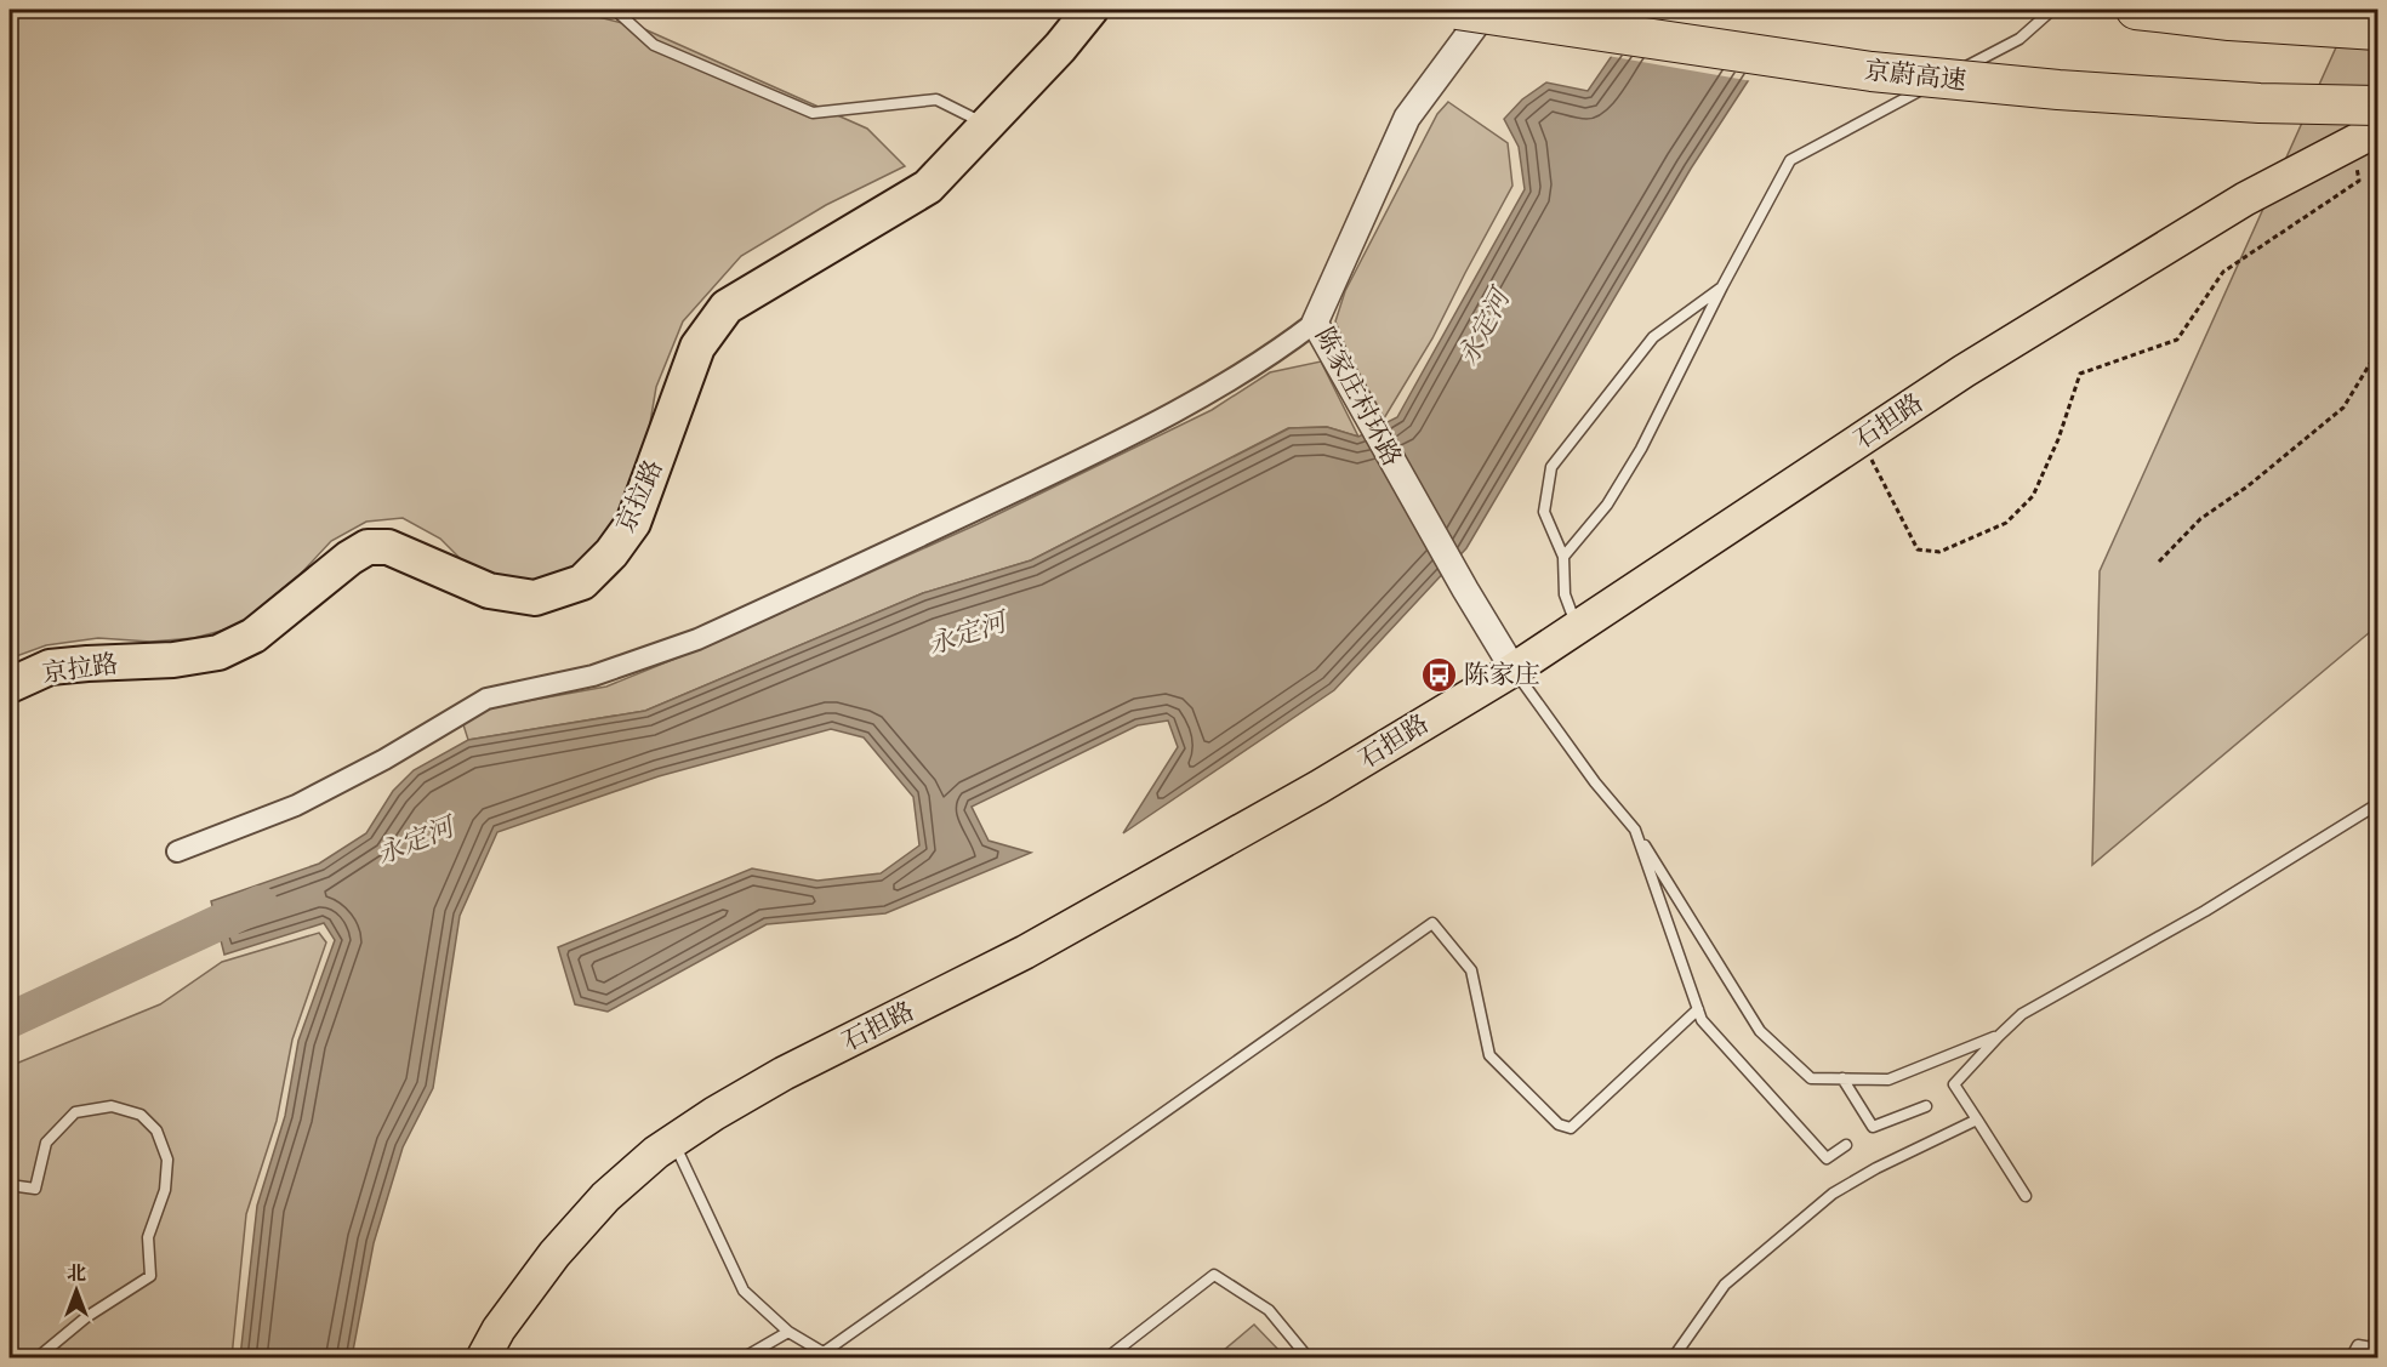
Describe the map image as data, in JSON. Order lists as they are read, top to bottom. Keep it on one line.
{"streets":{"highway":["京蔚高速","京拉路"],"main road":["石担路"],"street":["陈家庄村环路"]},"crossings":[["陈家庄村环路","石担路"]],"water":["永定河"],"places":{"bus stop":["陈家庄"]},"north":"top"}
